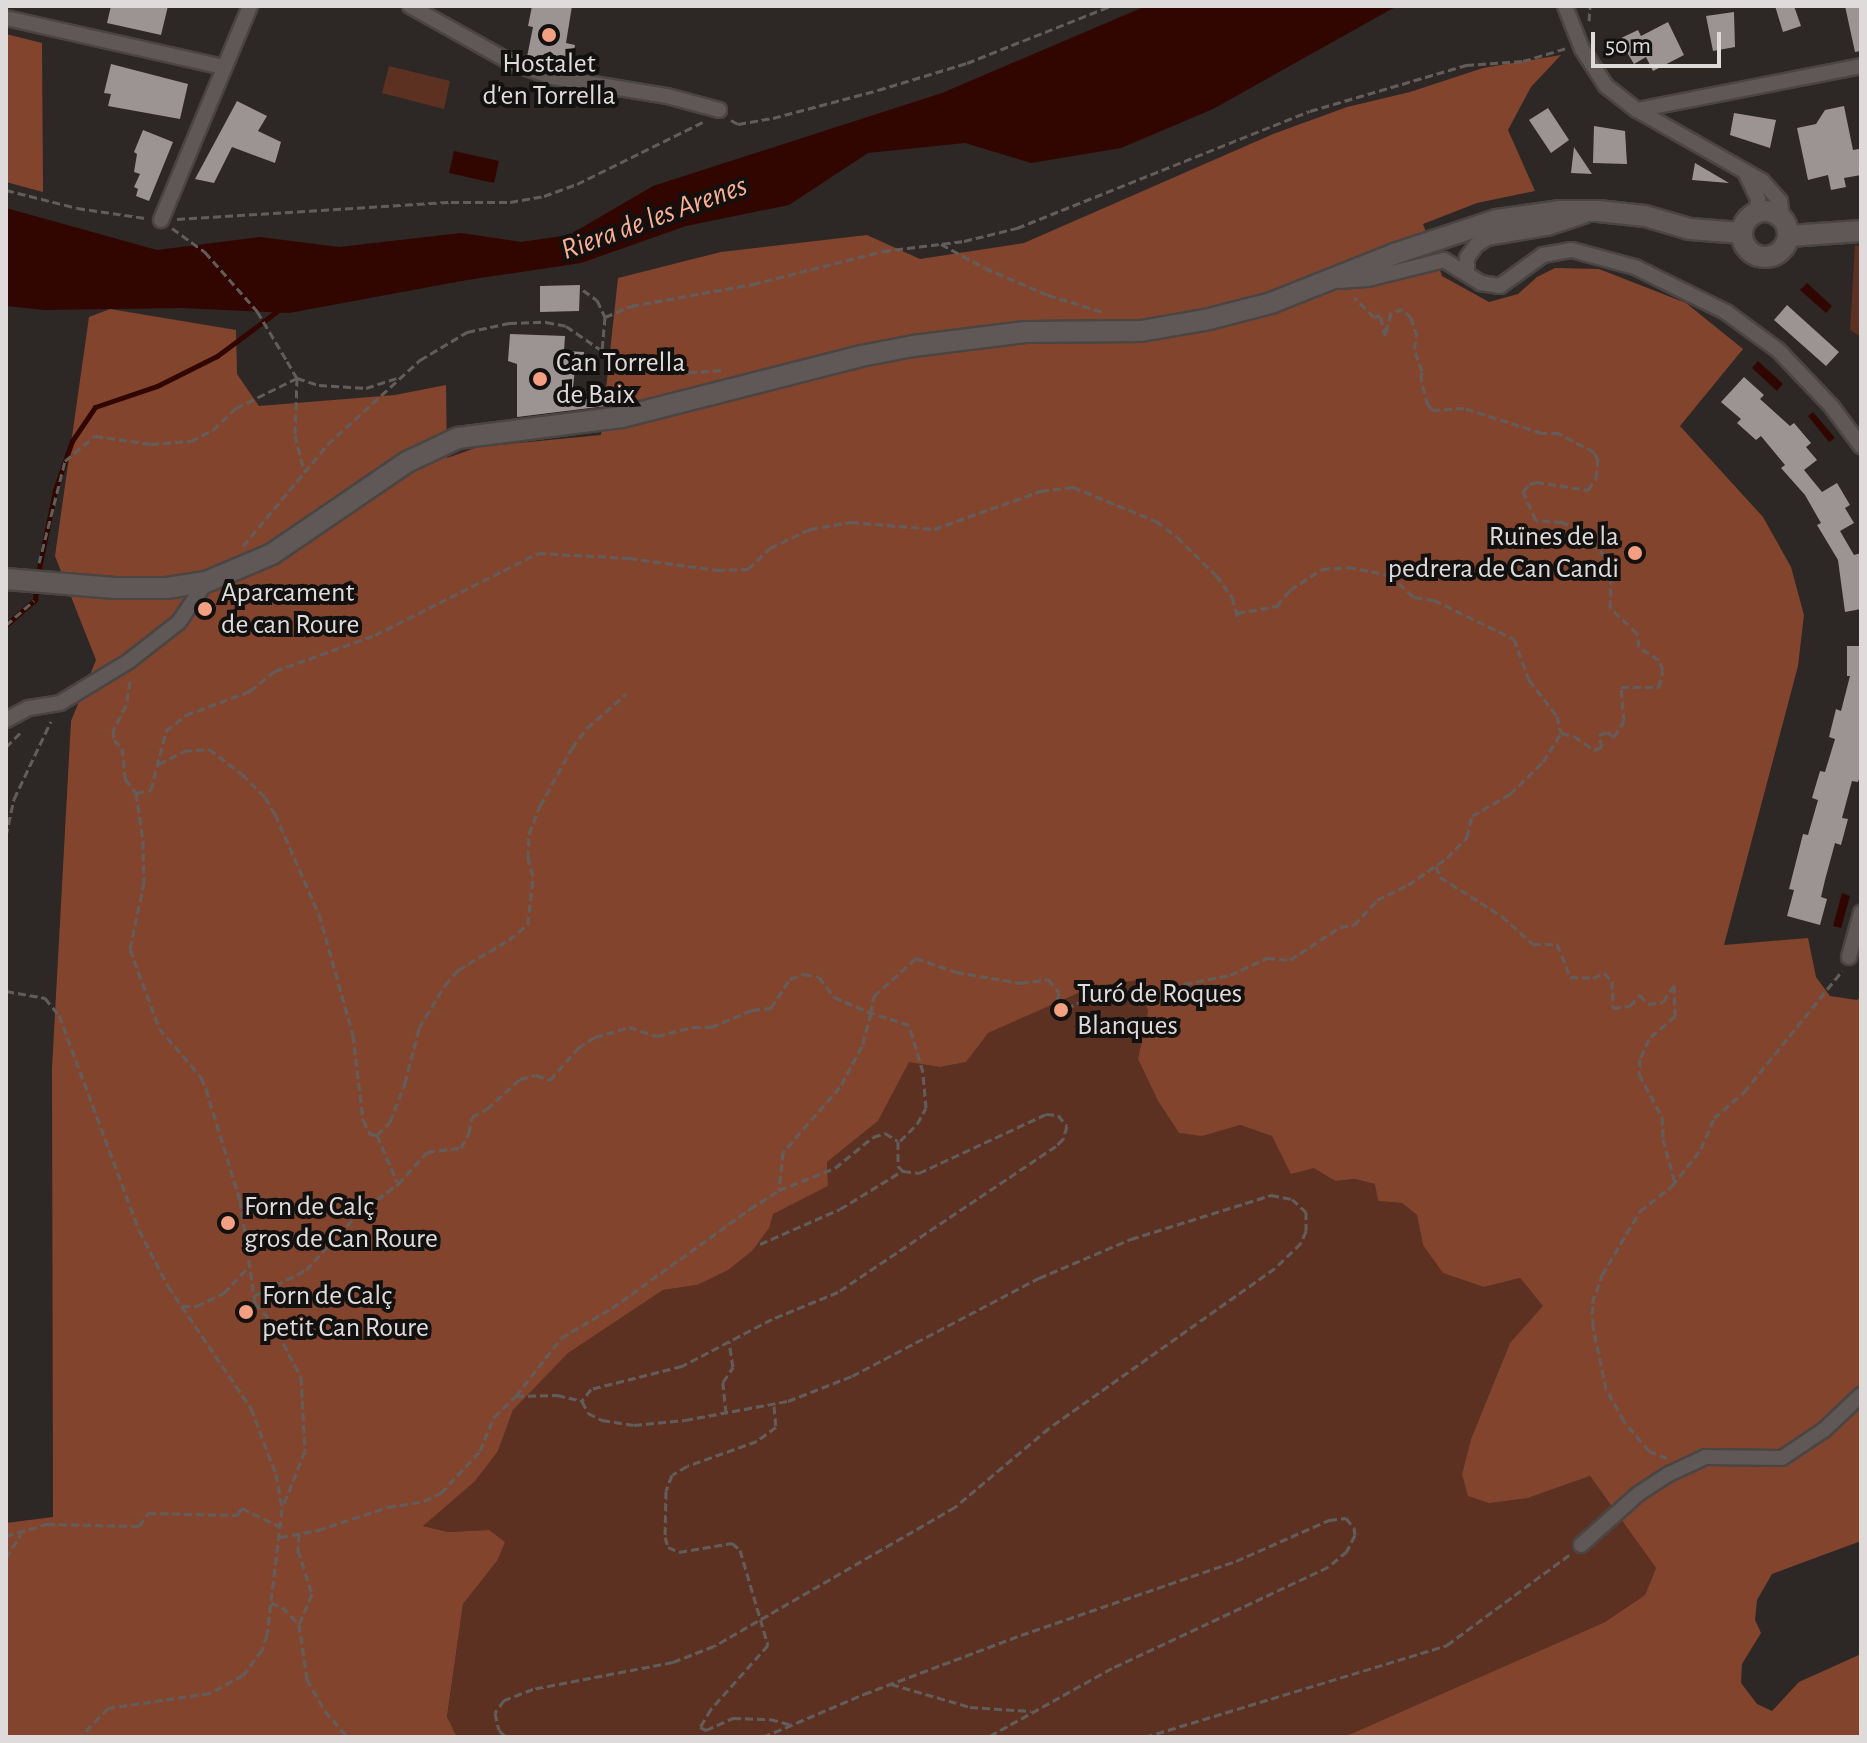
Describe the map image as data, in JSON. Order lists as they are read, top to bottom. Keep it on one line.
{"water":["Riera de les Arenes"],"places":["Hostalet d'en Torrella","Can Torrella de Baix","Ruïnes de la pedrera de Can Candi","Aparcament de can Roure","Turó de Roques Blanques","Forn de Calç gros de Can Roure","Forn de Calç petit Can Roure"],"scale_bar":"50 m"}
